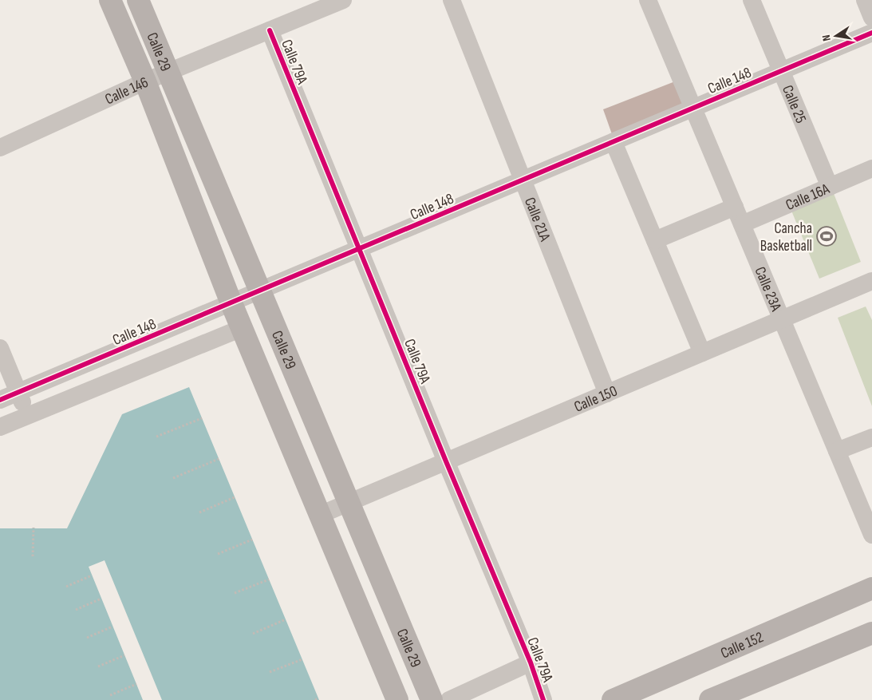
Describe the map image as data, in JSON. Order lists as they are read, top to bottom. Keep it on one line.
{"streets":{"main road":["Calle 29","Calle 152"],"street":["Calle 79A","Calle 148","Calle 146","Calle 25","Calle 16A","Calle 21A","Calle 23A","Calle 150"]},"crossings":[["Calle 29","Calle 148"],["Calle 29","Calle 146"],["Calle 29","Calle 150"],["Calle 79A","Calle 148"],["Calle 79A","Calle 146"],["Calle 79A","Calle 150"],["Calle 148","Calle 25"],["Calle 148","Calle 21A"],["Calle 148","Calle 23A"],["Calle 25","Calle 16A"],["Calle 16A","Calle 23A"],["Calle 21A","Calle 150"],["Calle 23A","Calle 150"]],"places":{"sports":["Cancha Basketball"]},"north":"left"}
